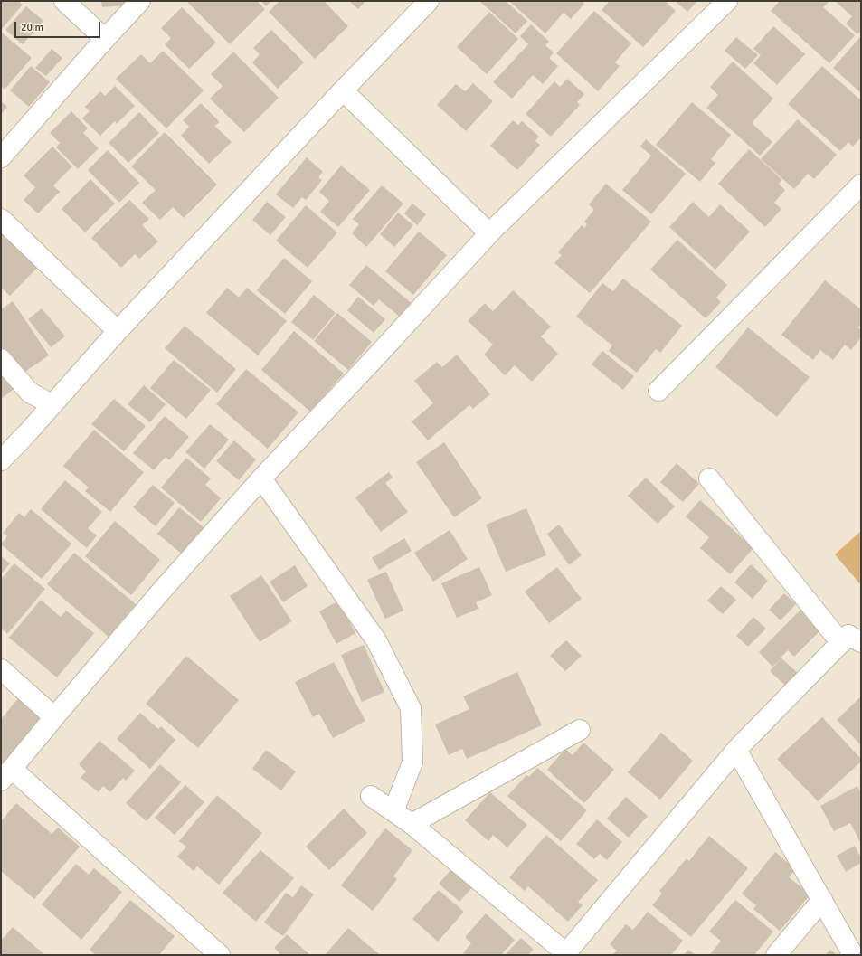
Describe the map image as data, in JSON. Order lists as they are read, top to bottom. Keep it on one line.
{"scale_bar":"20 m"}
